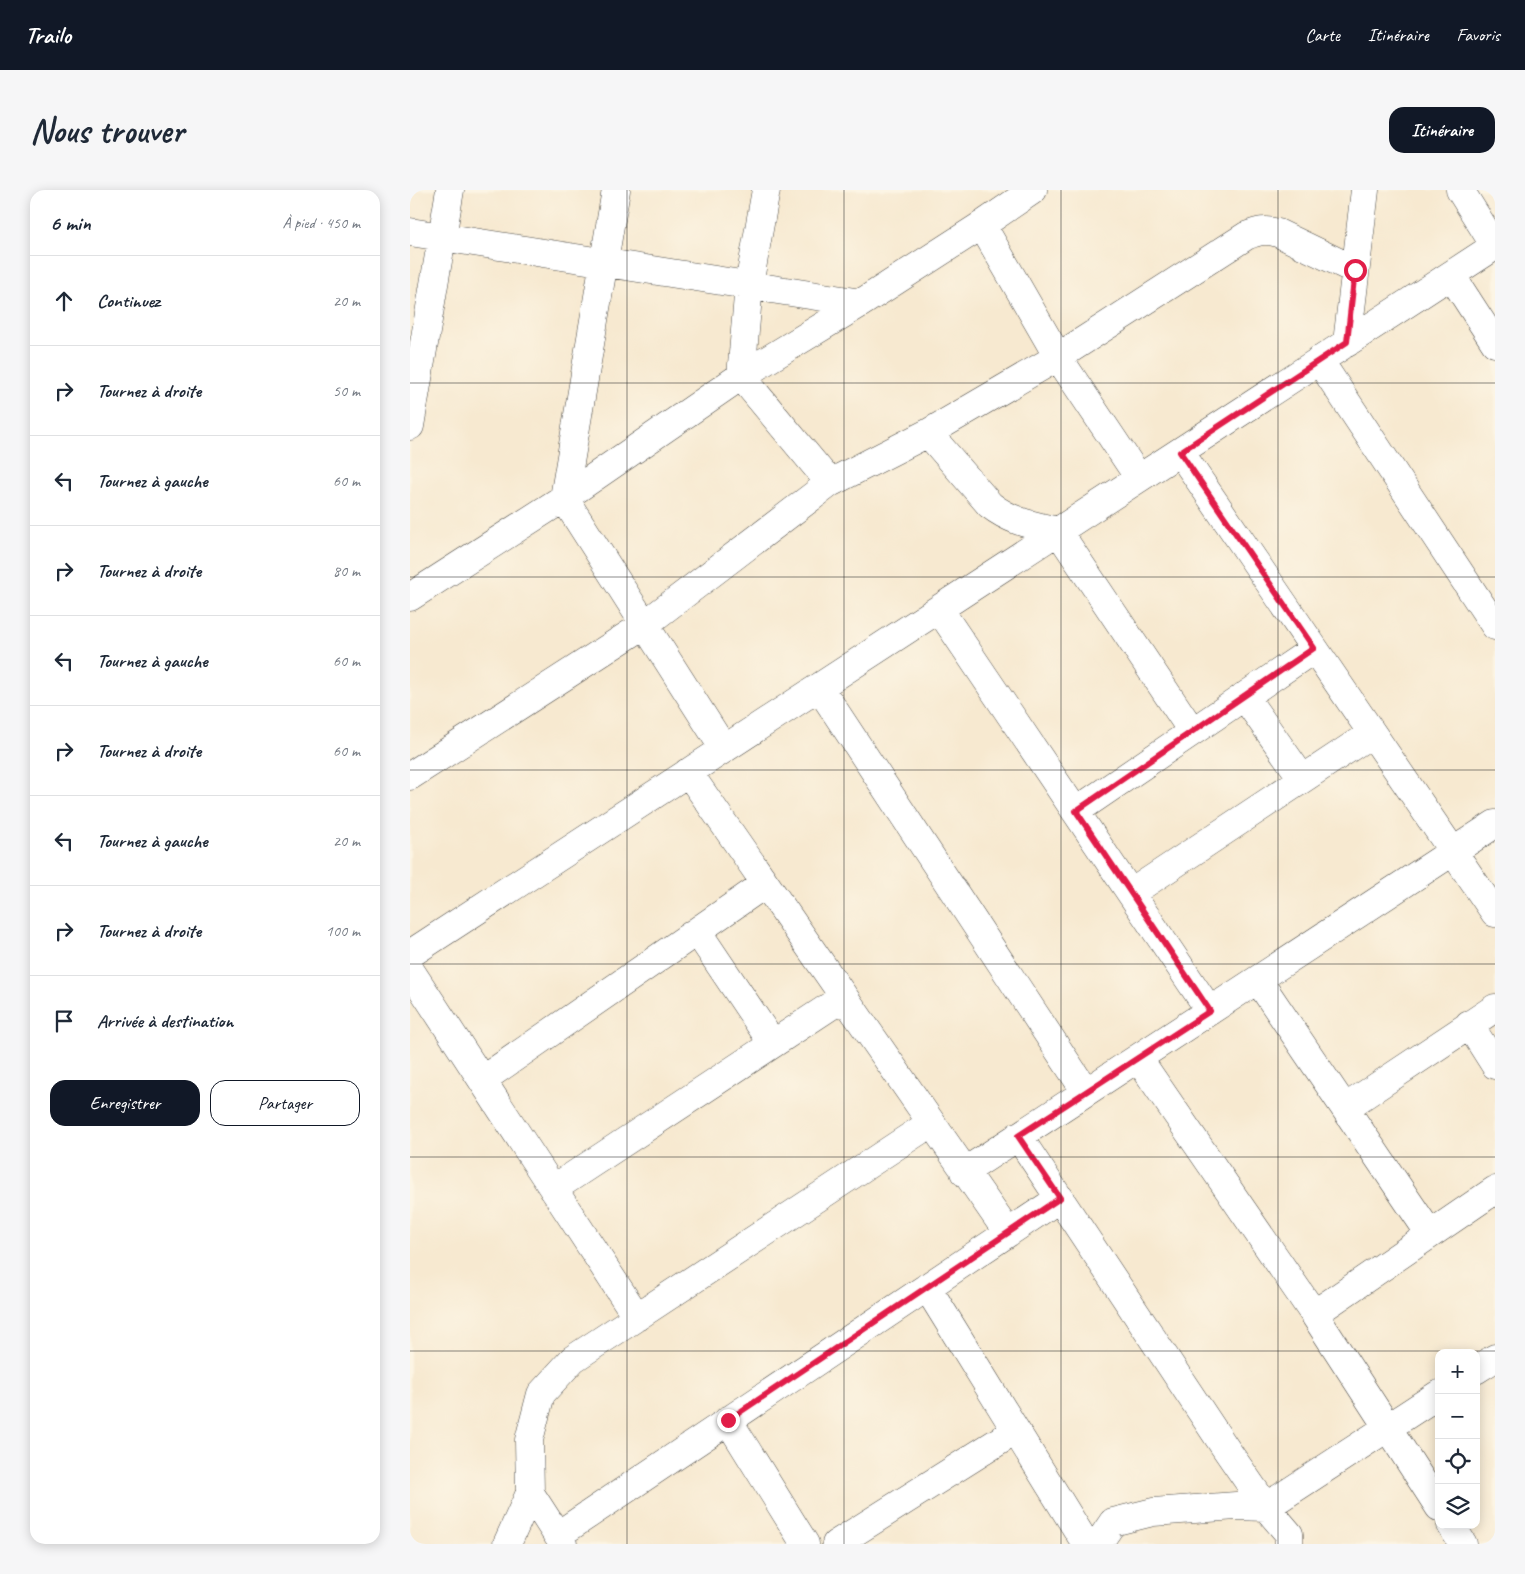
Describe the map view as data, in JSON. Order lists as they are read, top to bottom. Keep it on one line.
{"page":{"header":"Trailo","nav":["Carte","Itinéraire","Favoris"],"buttons":["Itinéraire",["Enregistrer","Partager"]],"title":"Nous trouver","heading":["6 min","À pied · 450 m"],"list":[["Continuez","20 m"],["Tournez à droite","50 m"],["Tournez à gauche","60 m"],["Tournez à droite","80 m"],["Tournez à gauche","60 m"],["Tournez à droite","60 m"],["Tournez à gauche","20 m"],["Tournez à droite","100 m"],"Arrivée à destination"],"map_buttons":["+","−"]}}
